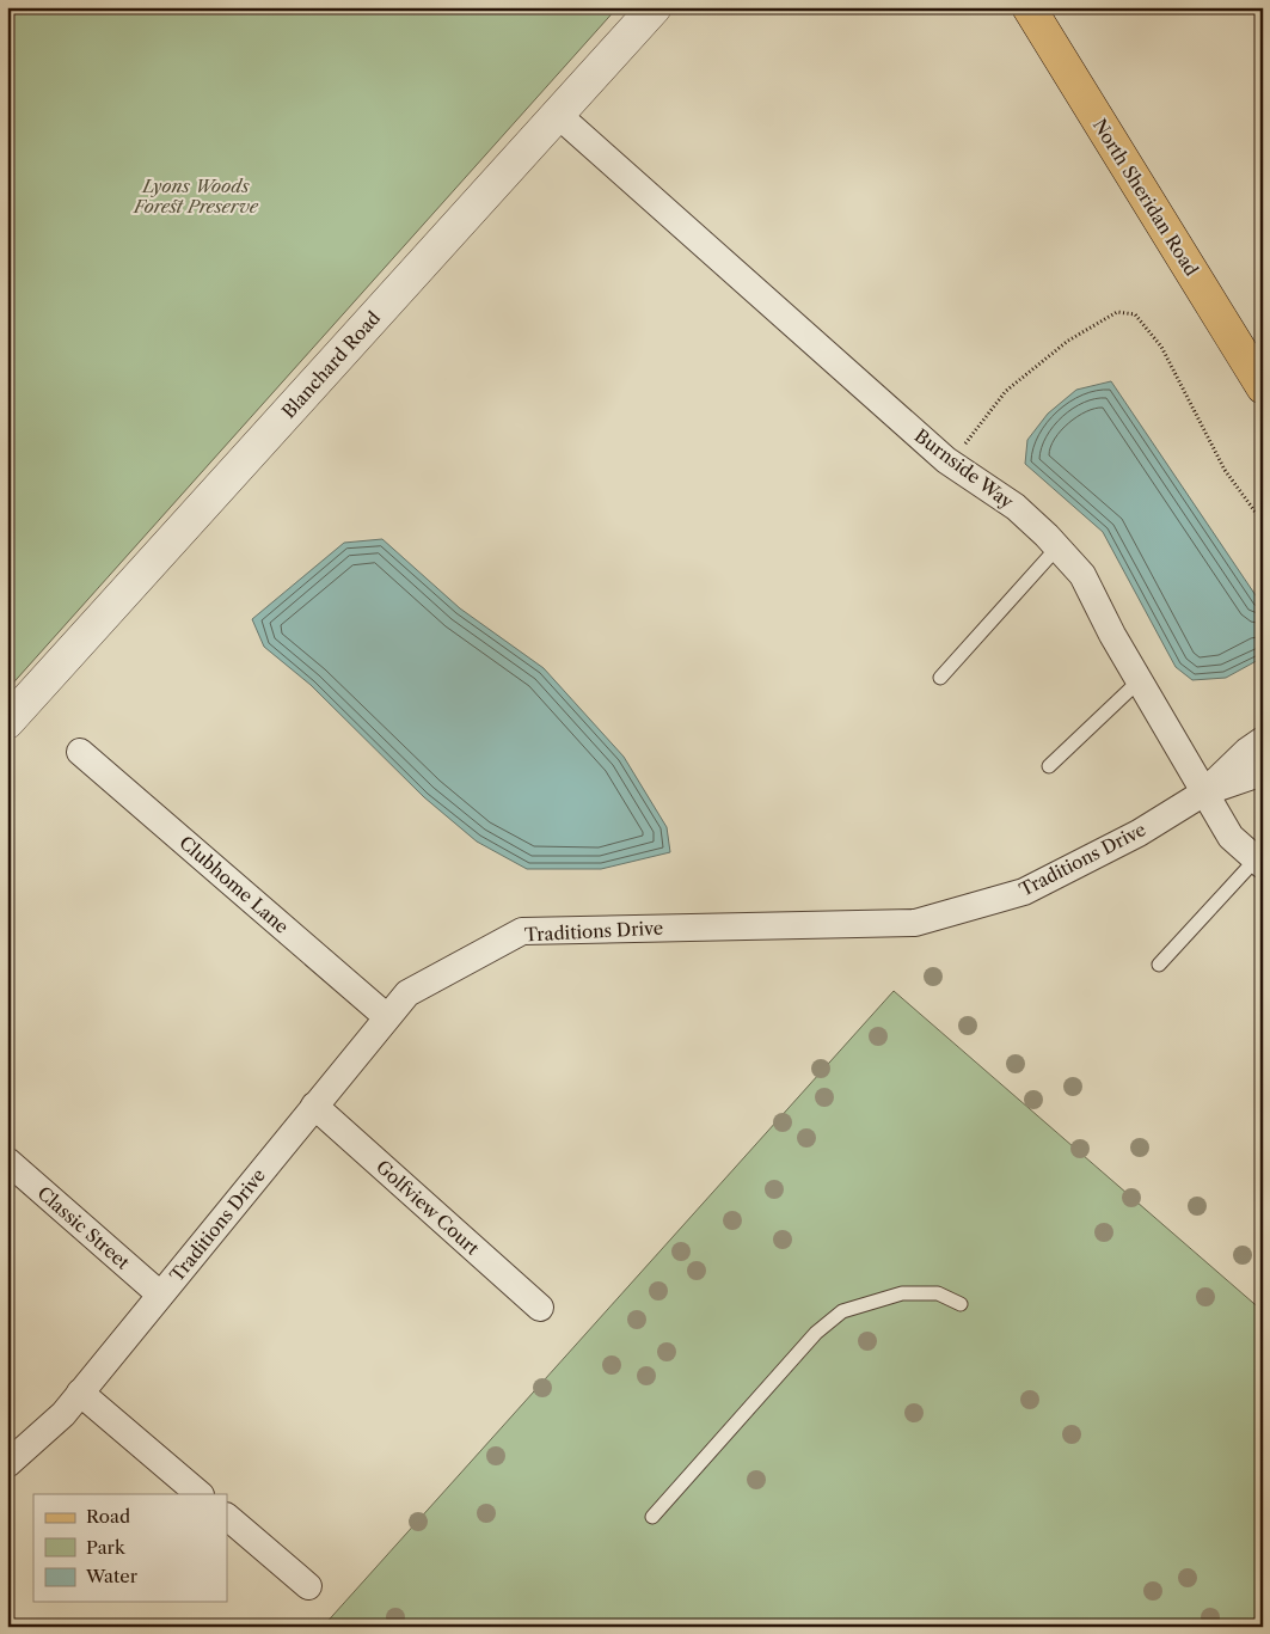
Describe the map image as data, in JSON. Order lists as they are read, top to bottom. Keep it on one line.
{"streets":{"main road":["North Sheridan Road"],"street":["Blanchard Road","Burnside Way","Traditions Drive","Clubhome Lane","Golfview Court","Classic Street"]},"crossings":[["Blanchard Road","Burnside Way"],["Burnside Way","Traditions Drive"],["Traditions Drive","Clubhome Lane"],["Traditions Drive","Golfview Court"],["Traditions Drive","Classic Street"]],"parks":["Lyons Woods Forest Preserve"],"legend":["Road","Park","Water"]}
